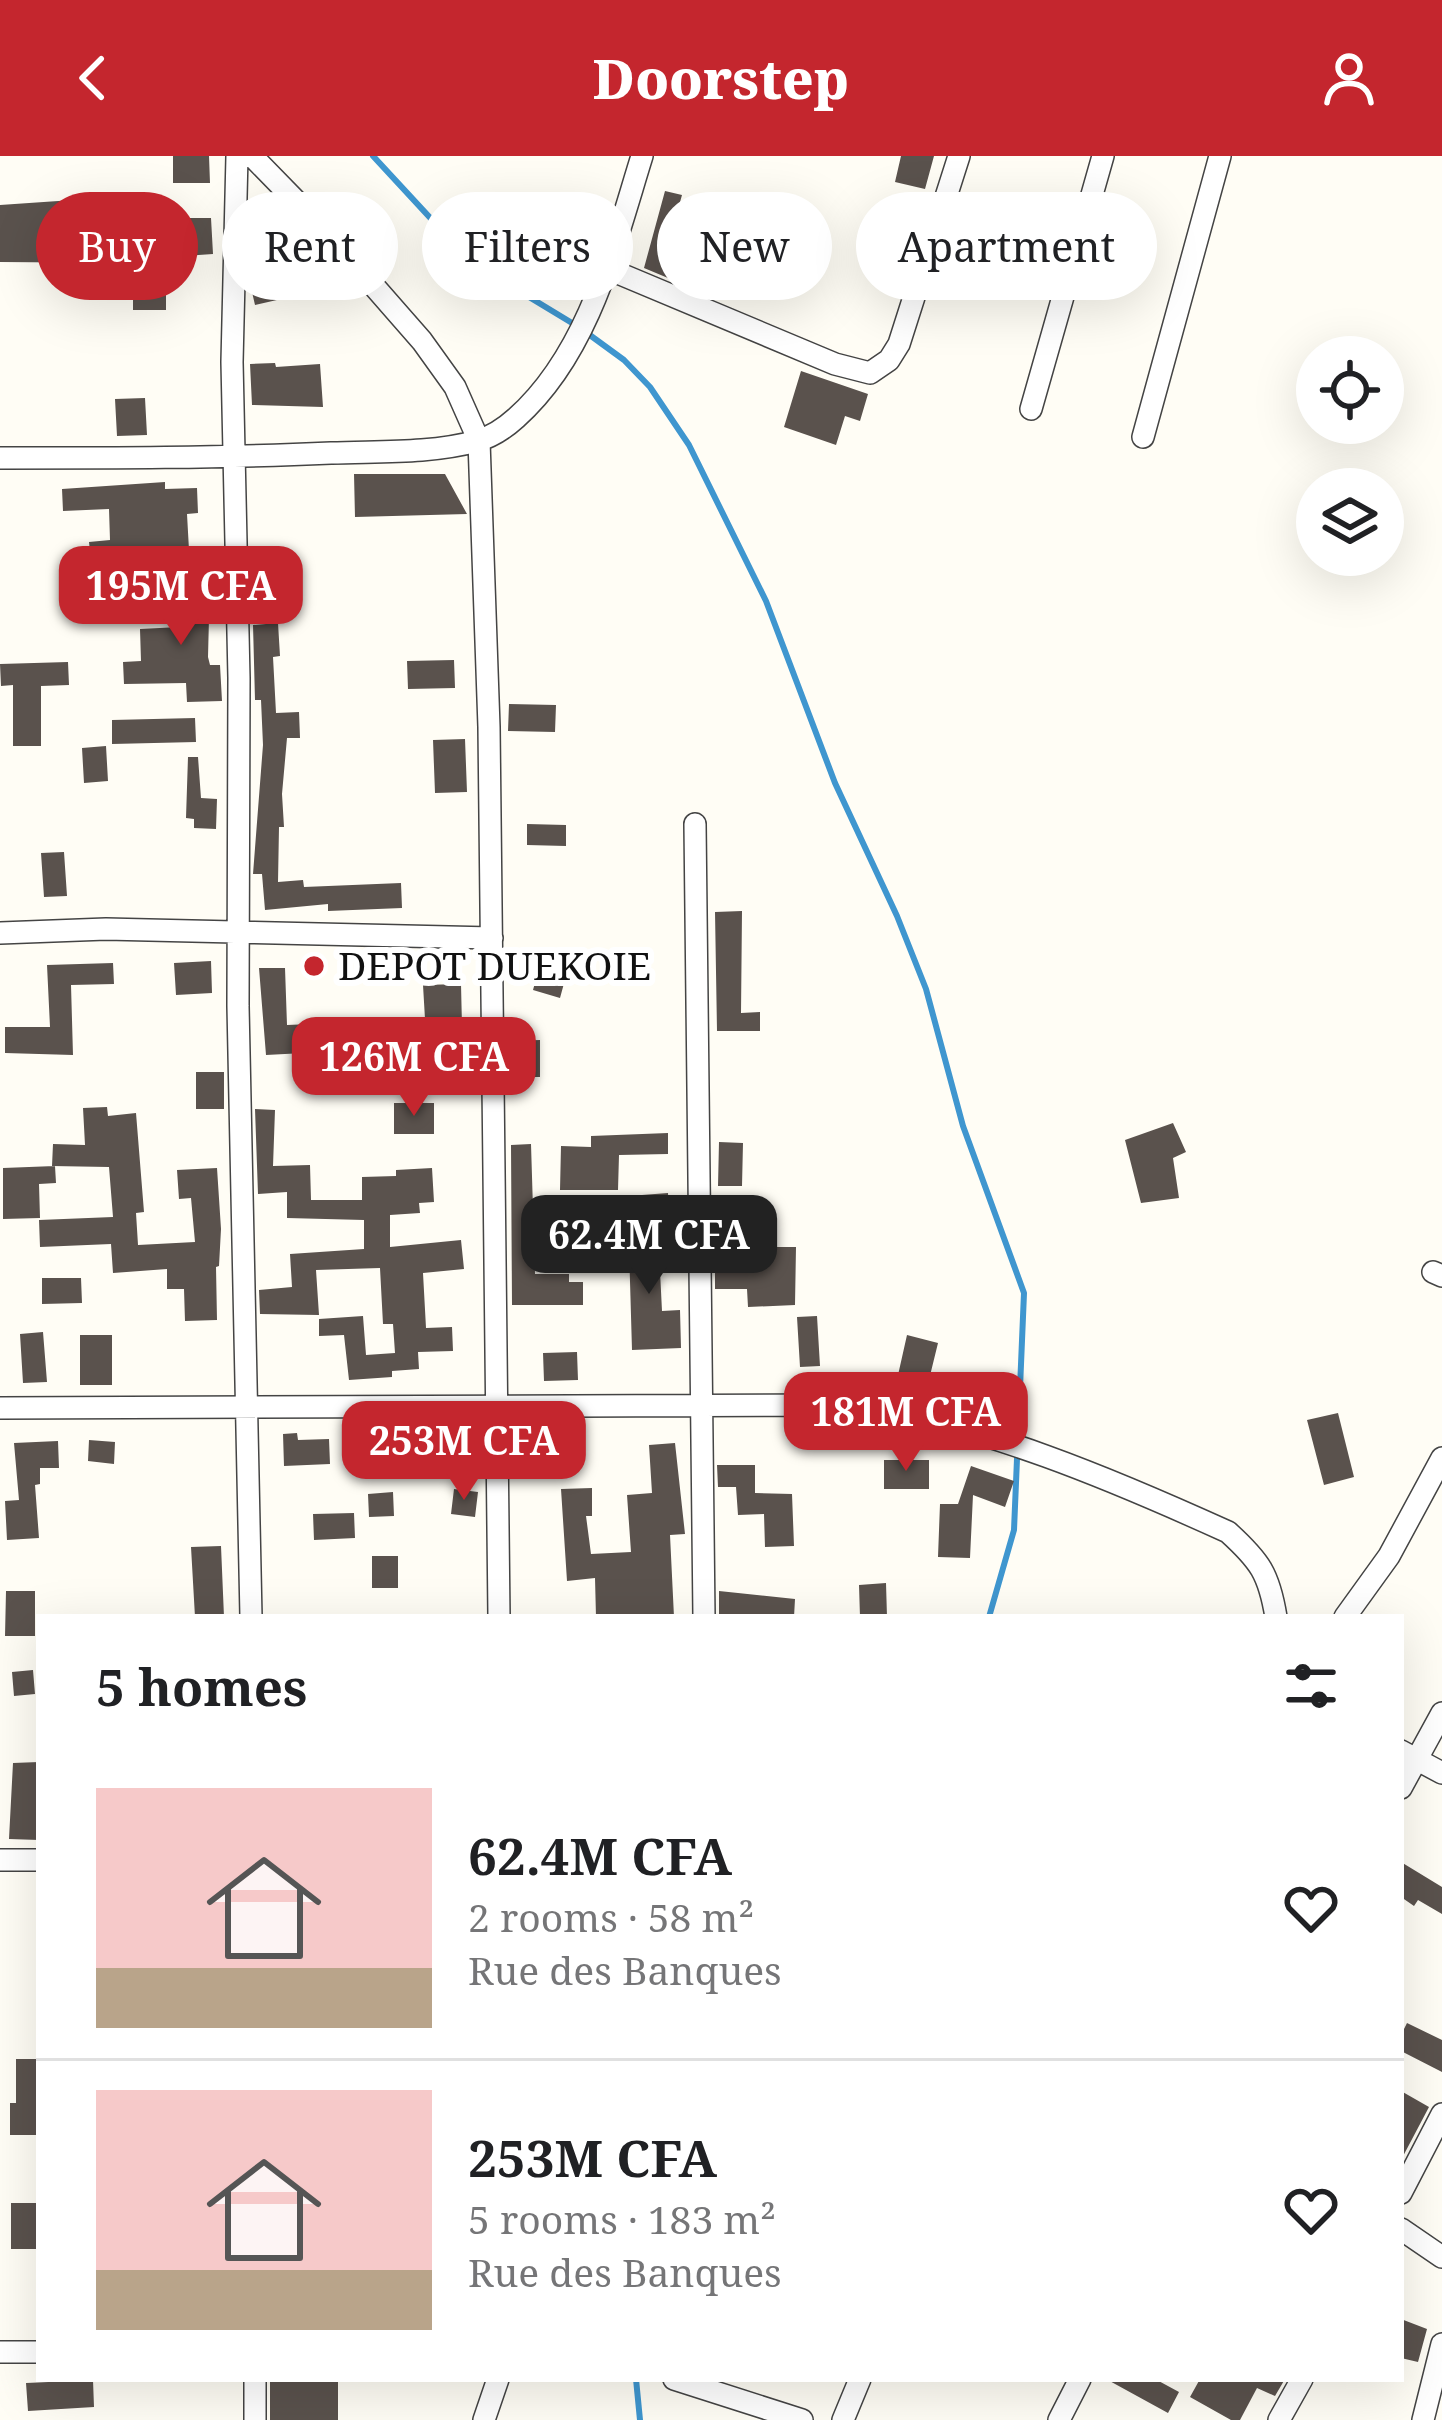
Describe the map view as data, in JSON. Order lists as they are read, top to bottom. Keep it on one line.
{"places":["DEPOT DUEKOIE"],"page":{"header":"Doorstep","chip":["Buy","Rent","Filters","New","Apartment"],"price":["195M CFA","126M CFA","62.4M CFA","181M CFA","253M CFA"],"heading":"5 homes","list":[{"name":"62.4M CFA","note":"2 rooms · 58 m² · Rue des Banques"},{"name":"253M CFA","note":"5 rooms · 183 m² · Rue des Banques"}]}}
